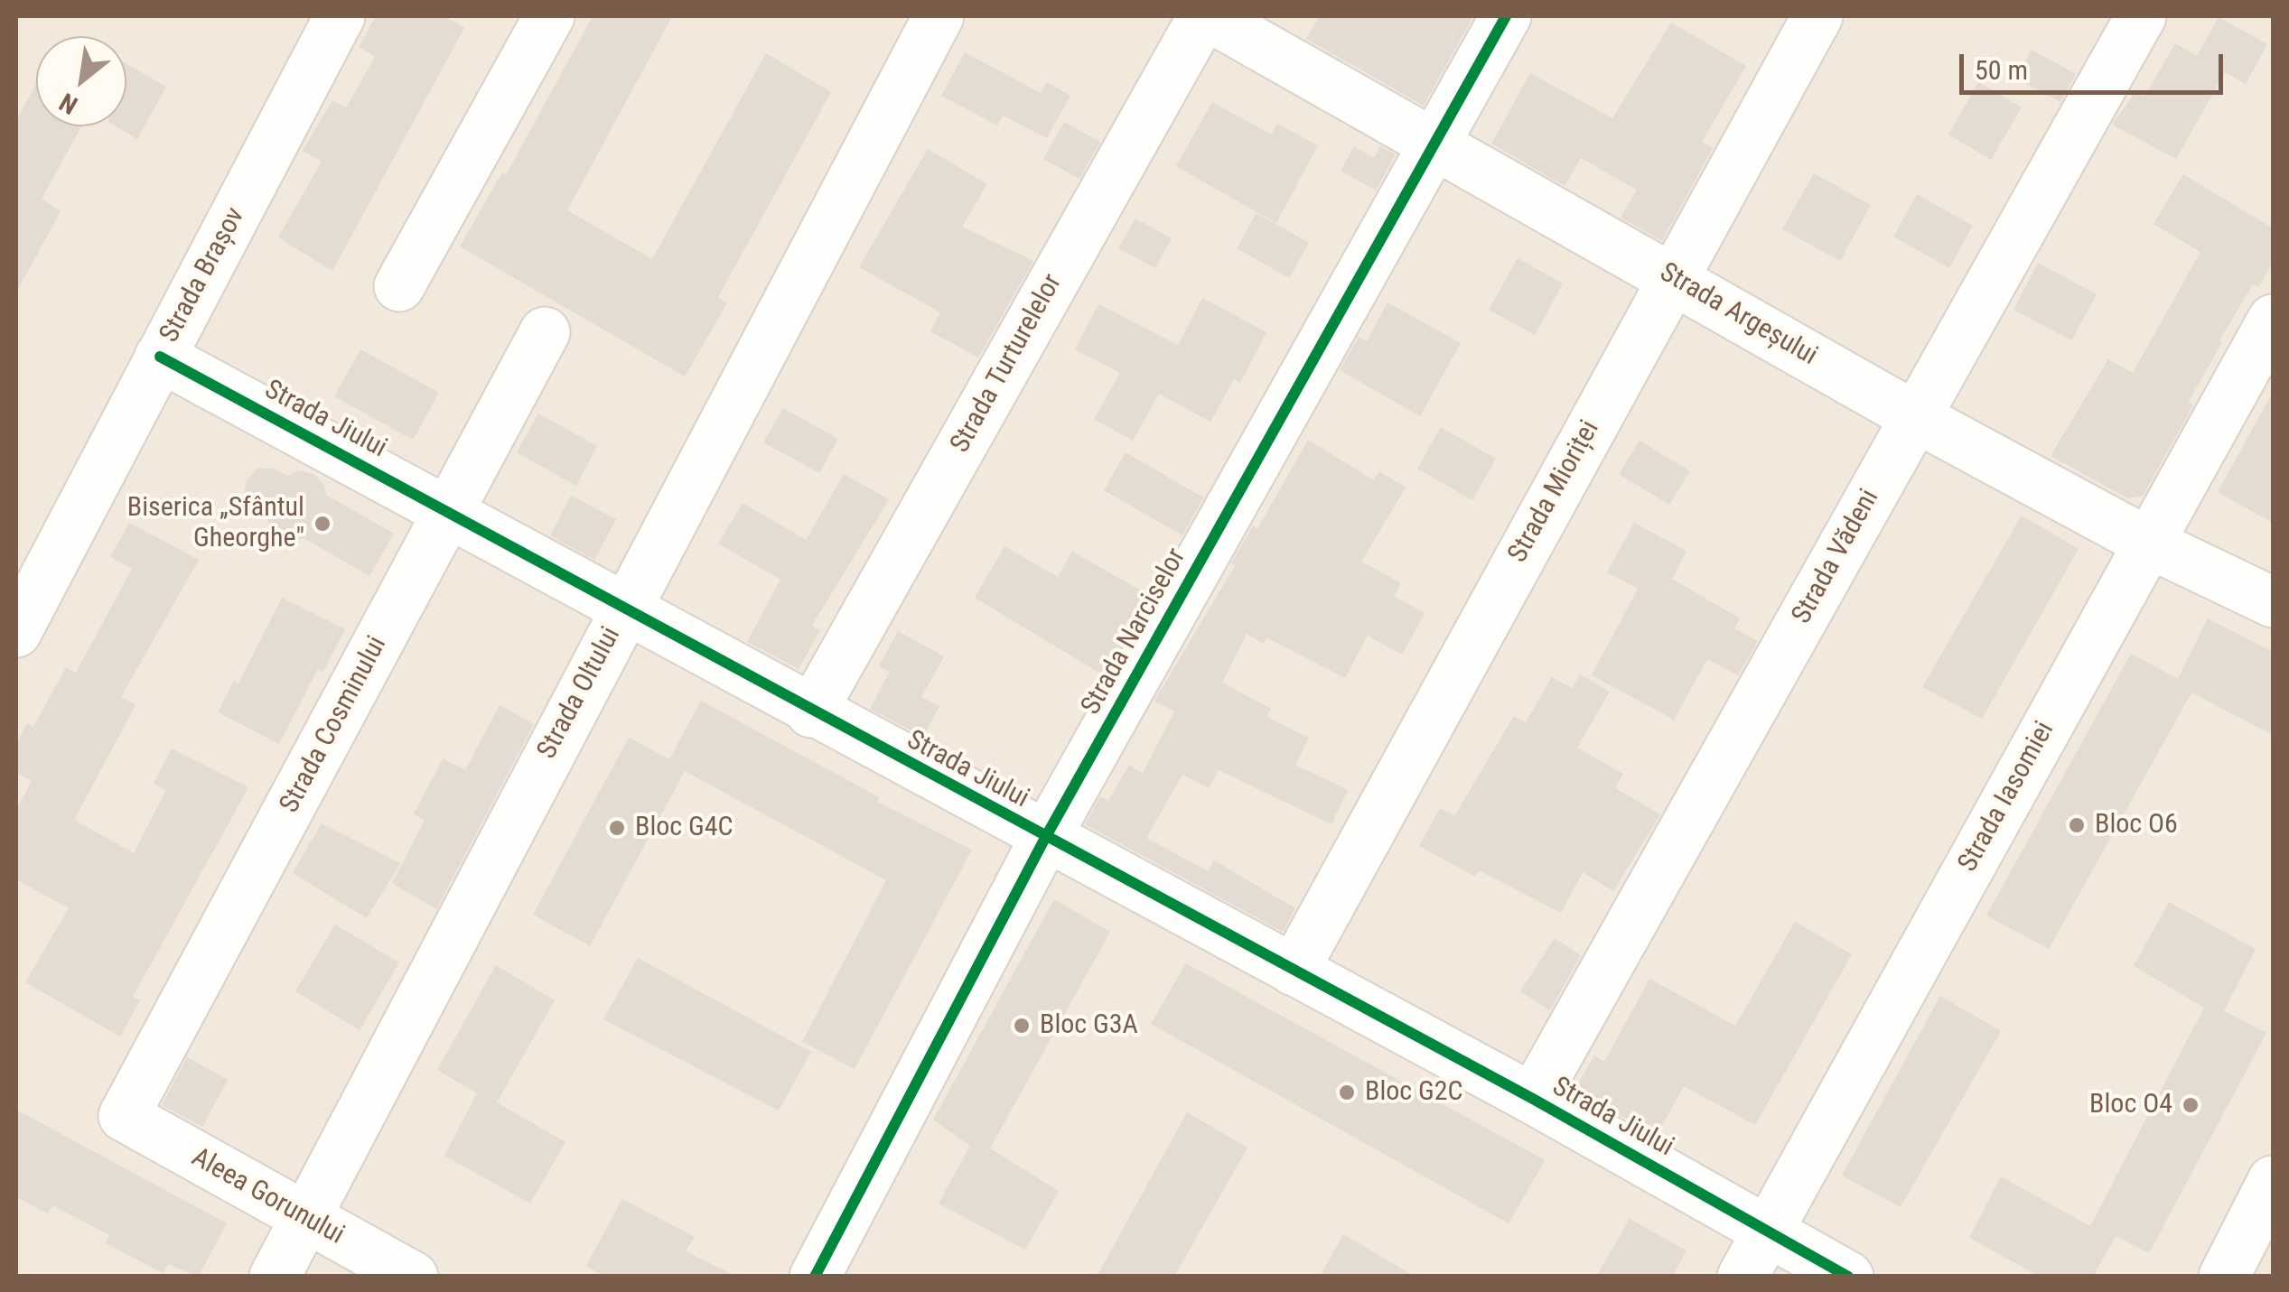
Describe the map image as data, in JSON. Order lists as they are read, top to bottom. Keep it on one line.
{"streets":{"street":["Strada Brașov","Strada Argeșului","Strada Turturelelor","Strada Jiului","Strada Mioriței","Strada Vădeni","Strada Narciselor","Strada Oltului","Strada Cosminului","Strada Iasomiei","Aleea Gorunului"]},"crossings":[["Strada Brașov","Strada Jiului"],["Strada Argeșului","Strada Turturelelor"],["Strada Argeșului","Strada Mioriței"],["Strada Argeșului","Strada Vădeni"],["Strada Argeșului","Strada Narciselor"],["Strada Argeșului","Strada Iasomiei"],["Strada Turturelelor","Strada Jiului"],["Strada Jiului","Strada Mioriței"],["Strada Jiului","Strada Vădeni"],["Strada Jiului","Strada Narciselor"],["Strada Jiului","Strada Oltului"],["Strada Jiului","Strada Cosminului"],["Strada Jiului","Strada Iasomiei"],["Strada Oltului","Aleea Gorunului"],["Strada Cosminului","Aleea Gorunului"]],"places":["Biserica „Sfântul Gheorghe\"","Bloc O6","Bloc G4C","Bloc G3A","Bloc G2C","Bloc O4"],"scale_bar":"50 m","north":"bottom left"}
